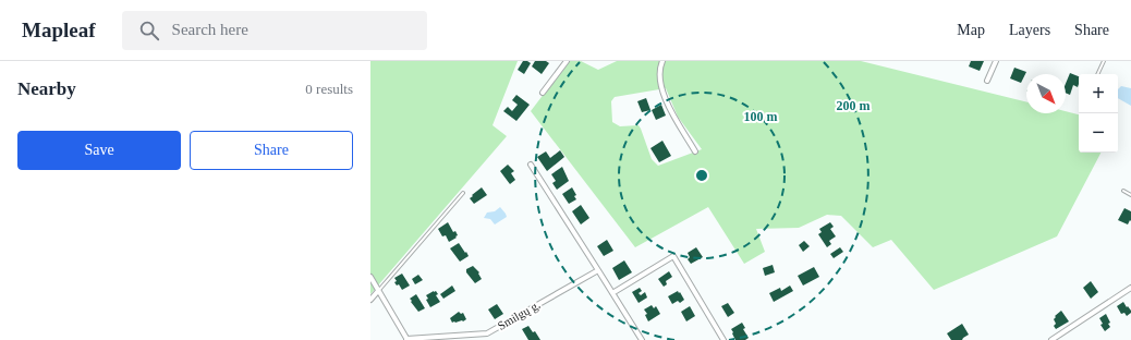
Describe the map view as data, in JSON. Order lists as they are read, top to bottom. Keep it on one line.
{"streets":{"street":["Smilgų g."]},"north":"bottom right","page":{"header":"Mapleaf","search":"Search here","nav":["Map","Layers","Share"],"heading":["Nearby","0 results"],"map_buttons":["+","−"],"buttons":["Save","Share"]},"rings":["200 m","100 m"]}
